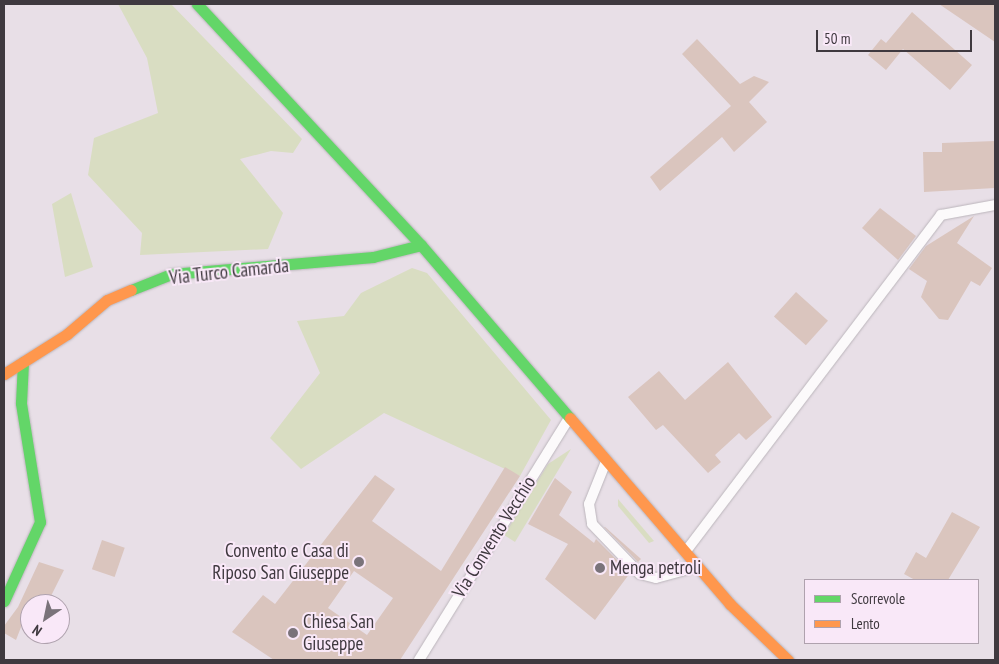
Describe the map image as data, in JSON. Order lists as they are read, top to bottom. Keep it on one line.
{"streets":{"main road":["Via Turco Camarda"],"lane":["Via Convento Vecchio"]},"places":["Convento e Casa di Riposo San Giuseppe","Menga petroli","Chiesa San Giuseppe"],"legend":["Scorrevole","Lento"],"scale_bar":"50 m","north":"bottom left"}
